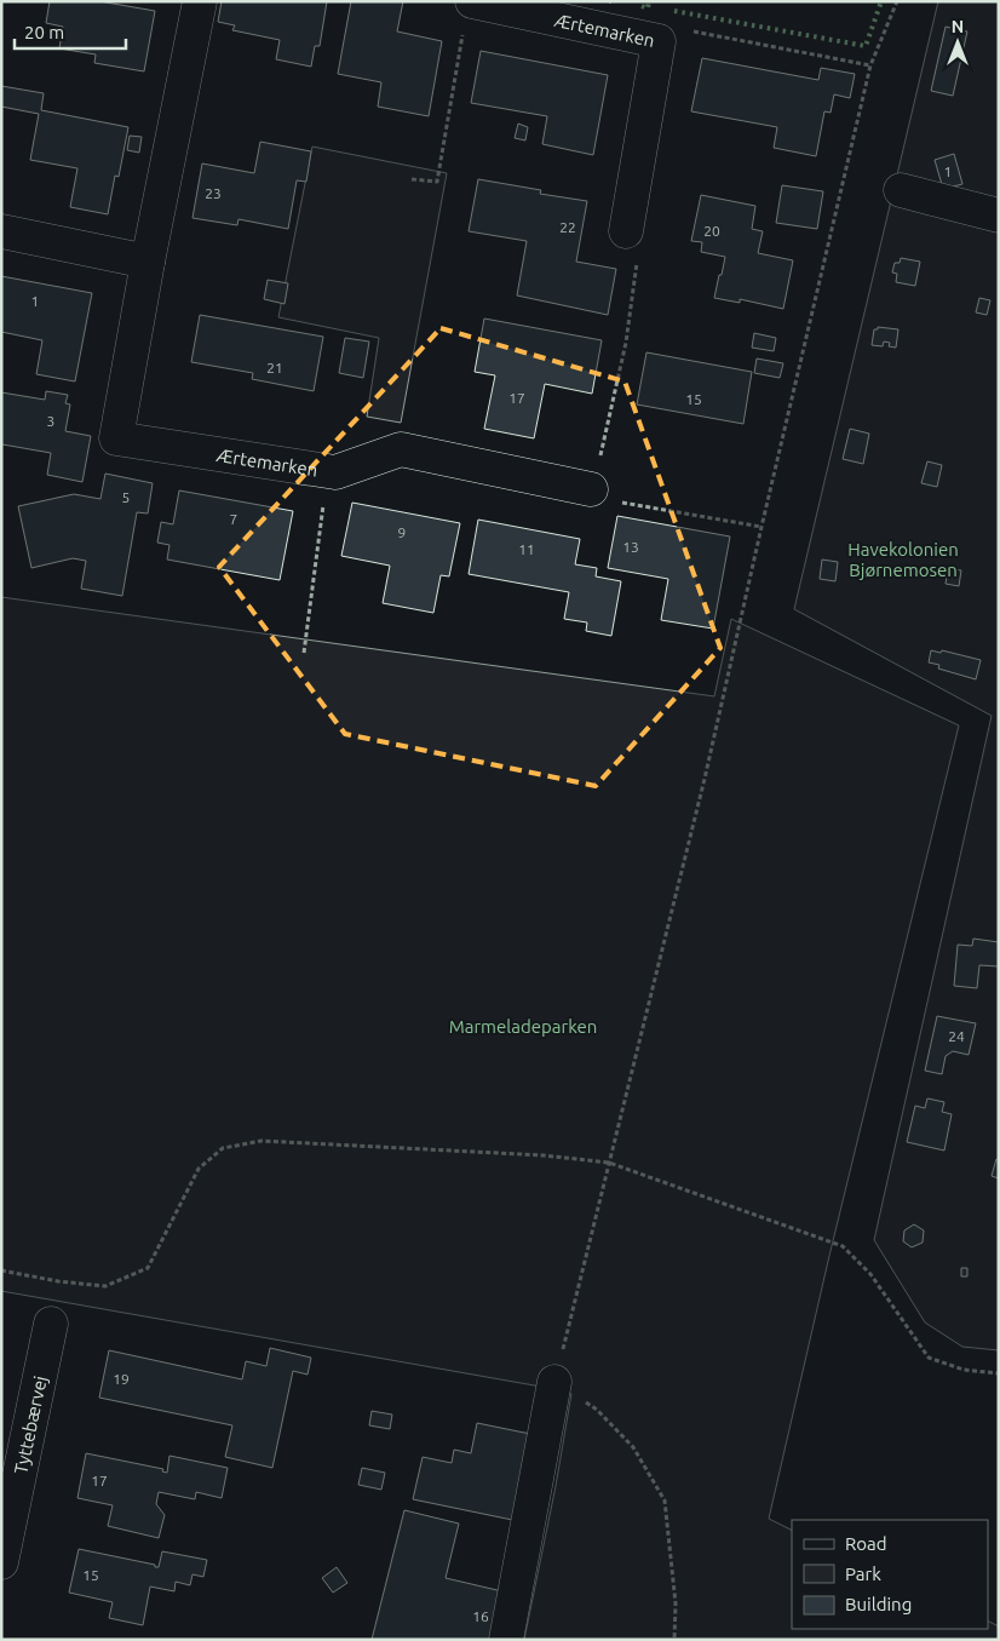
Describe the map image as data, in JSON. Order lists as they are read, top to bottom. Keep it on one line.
{"streets":{"street":["Ærtemarken","Tyttebærvej"]},"parks":["Havekolonien Bjørnemosen","Marmeladeparken"],"house_numbers":["1","23","22","20","1","21","17","15","3","5","7","9","13","11","24","19","17","15","16"],"legend":["Road","Park","Building"],"scale_bar":"20 m","north":"top"}
